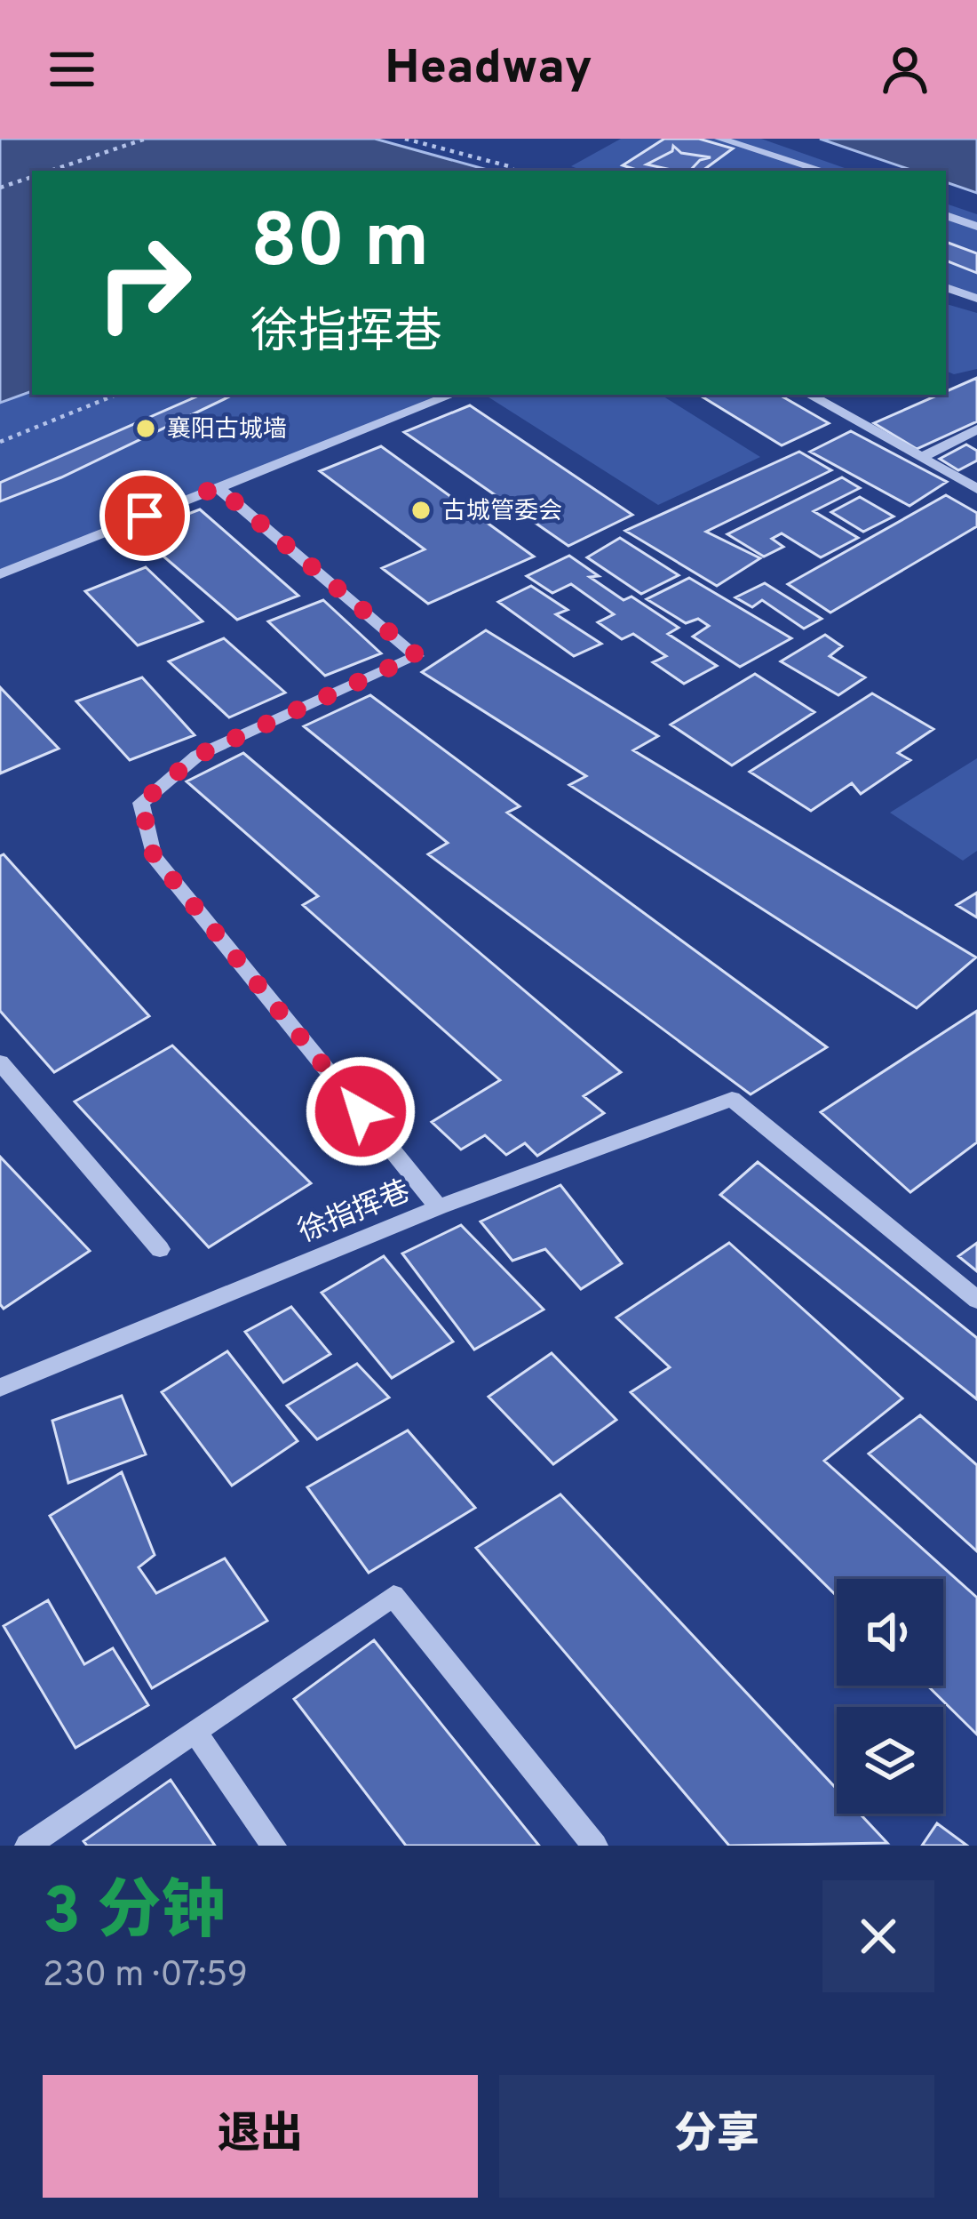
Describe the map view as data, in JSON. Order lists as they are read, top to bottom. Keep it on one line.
{"streets":{"street":["徐指挥巷"]},"places":["襄阳古城墙","古城管委会"],"page":{"header":"Headway","turn":["80 m","徐指挥巷"],"heading":["3 分钟","230 m · 07:59"],"buttons":["退出","分享"]}}
